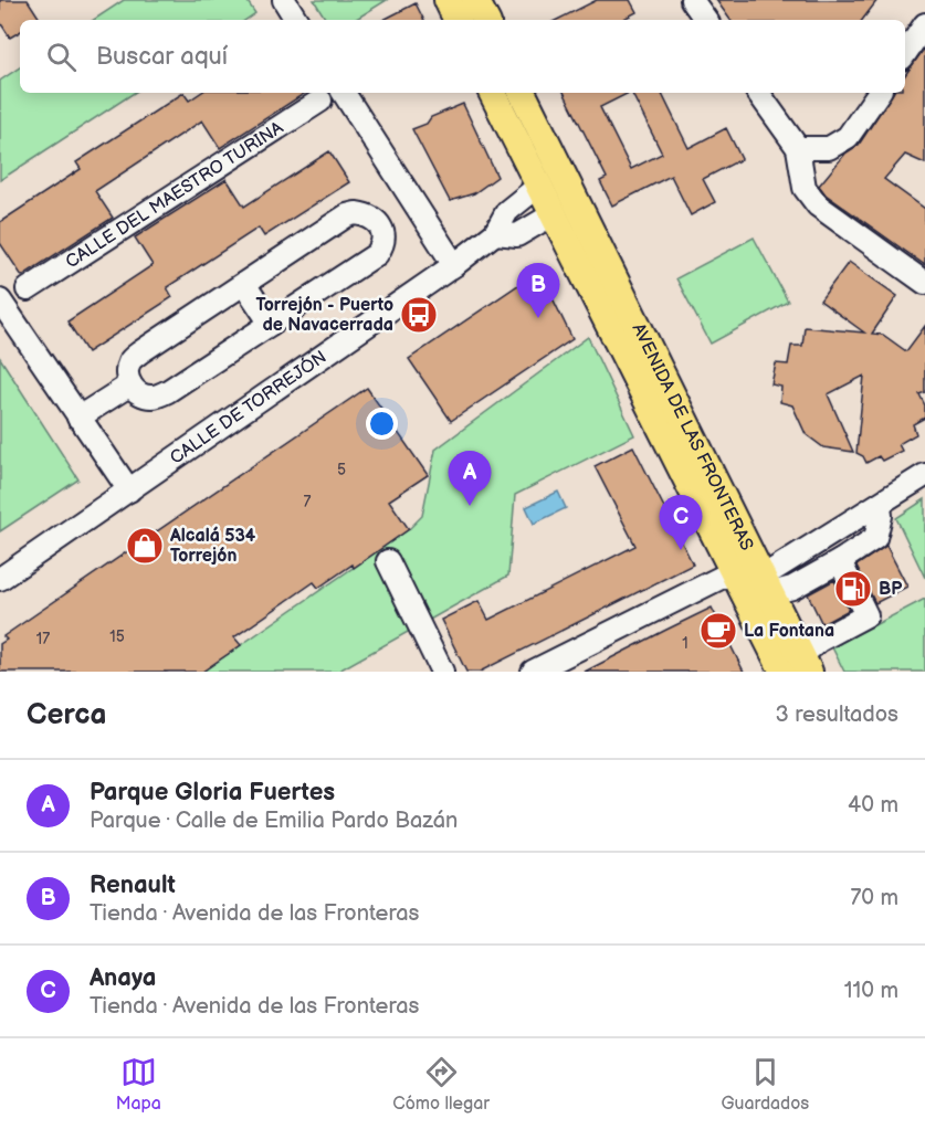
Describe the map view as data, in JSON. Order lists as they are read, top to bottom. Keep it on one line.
{"streets":{"main road":["AVENIDA DE LAS FRONTERAS"],"street":["CALLE DEL MAESTRO TURINA","CALLE DE TORREJÓN"]},"crossings":[["CALLE DE TORREJÓN","AVENIDA DE LAS FRONTERAS"]],"places":{"bus stop":["Torrejón - Puerto de Navacerrada"],"shop":["Alcalá 534 Torrejón"],"fuel station":["BP"],"cafe":["La Fontana"]},"house_numbers":["5","7","15","17","1"],"page":{"search":"Buscar aquí","pins":["B","A","C"],"heading":["Cerca","3 resultados"],"list":[{"mark":"A","name":"Parque Gloria Fuertes","note":"Parque · Calle de Emilia Pardo Bazán","value":"40 m"},{"mark":"B","name":"Renault","note":"Tienda · Avenida de las Fronteras","value":"70 m"},{"mark":"C","name":"Anaya","note":"Tienda · Avenida de las Fronteras","value":"110 m"}],"nav":["Mapa","Cómo llegar","Guardados"]}}
